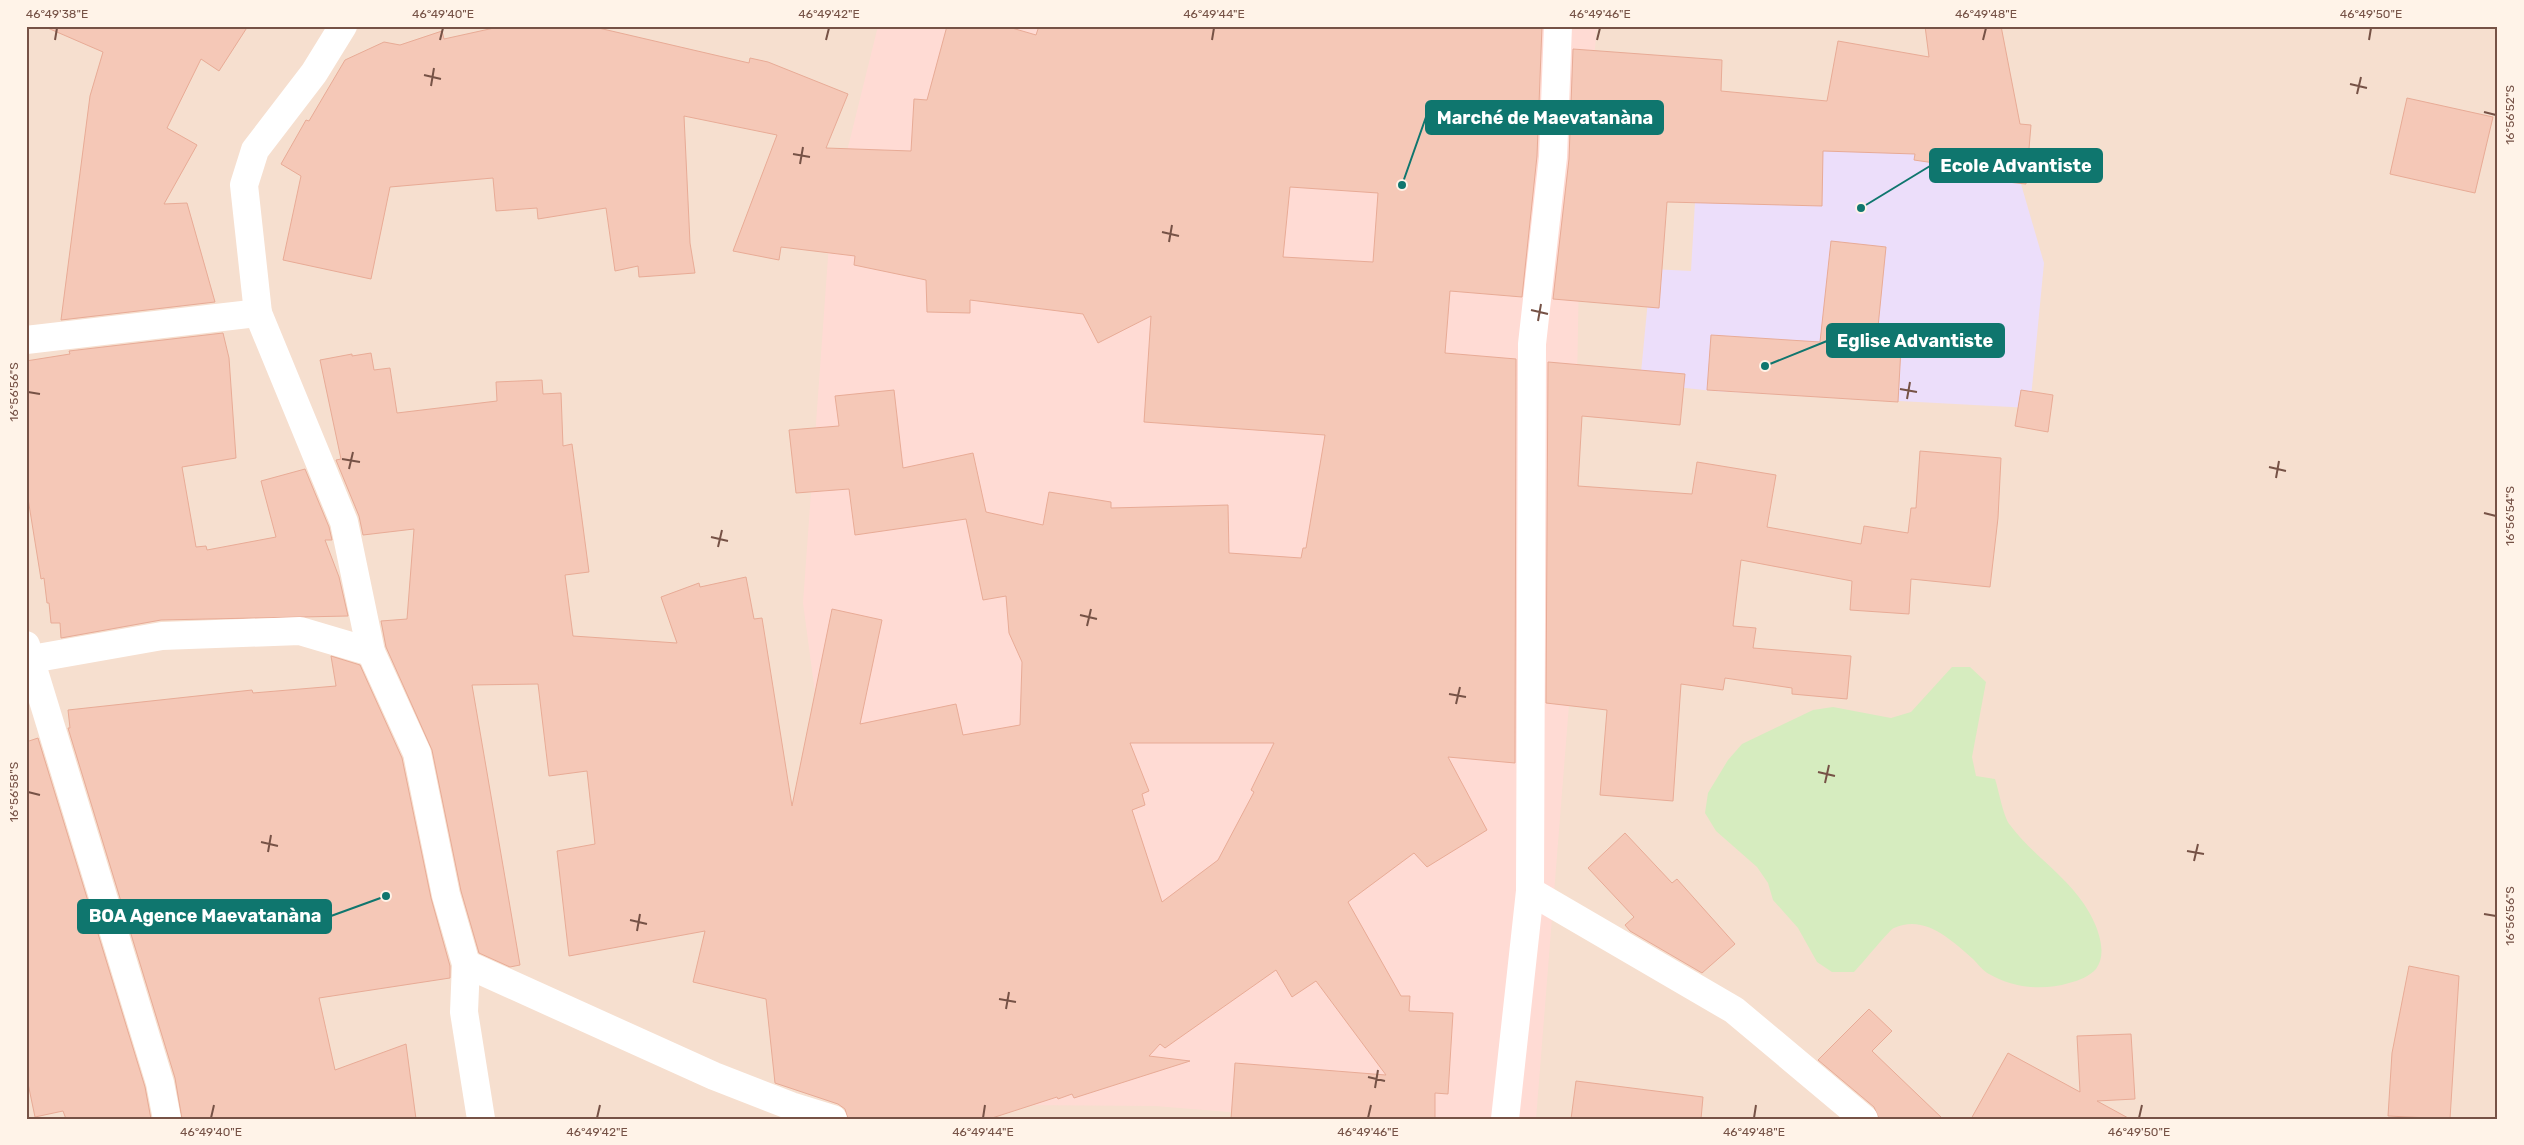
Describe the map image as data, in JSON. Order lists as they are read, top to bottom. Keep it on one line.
{"places":["Marché de Maevatanàna","Ecole Advantiste","Eglise Advantiste","BOA Agence Maevatanàna"],"coordinates":["46°49'38\"E","46°49'40\"E","46°49'42\"E","46°49'44\"E","46°49'46\"E","46°49'48\"E","46°49'50\"E","16°56'52\"S","16°56'56\"S","16°56'54\"S","16°56'58\"S"]}
